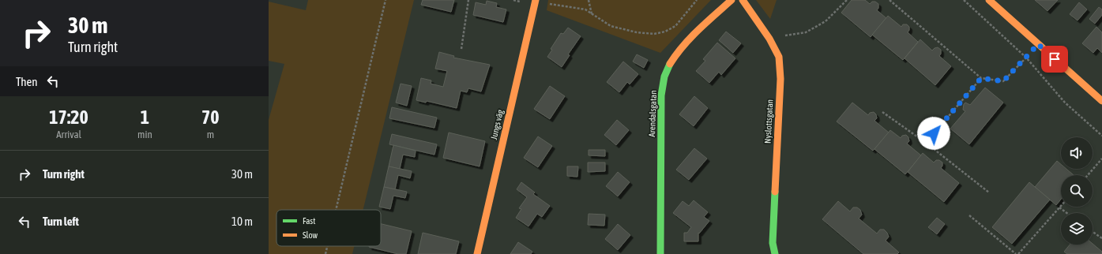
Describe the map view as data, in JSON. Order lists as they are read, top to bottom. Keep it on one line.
{"streets":{"street":["Arendalsgatan","Nyslottsgatan","Jungs väg"]},"legend":["Fast","Slow"],"page":{"turn":["30 m","Turn right"],"then":"Then","eta":["17:20","Arrival","1","min","70","m"],"list":[{"name":"Turn right","value":"30 m"},{"name":"Turn left","value":"10 m"}]}}
